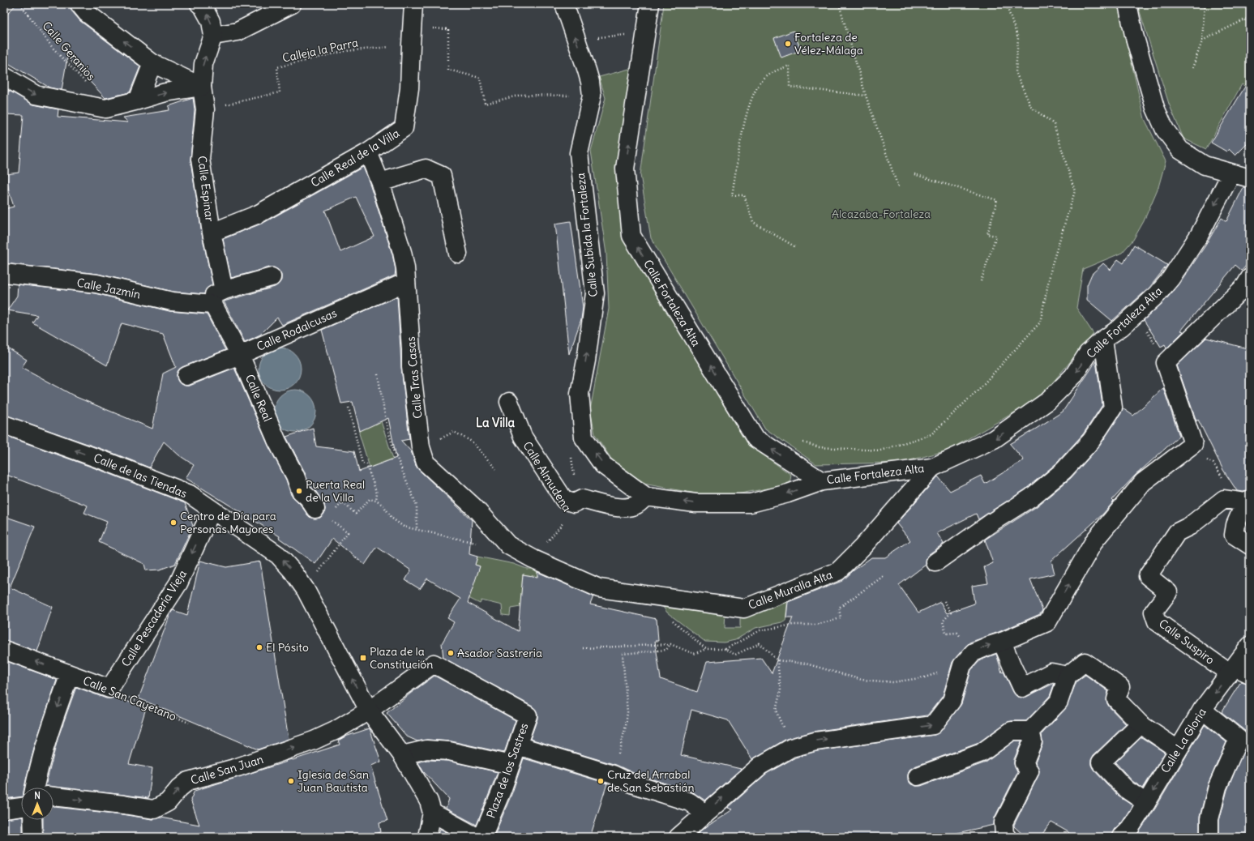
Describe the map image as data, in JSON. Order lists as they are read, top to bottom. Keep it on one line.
{"streets":{"street":["Calle Real de la Villa","Calle Espinar","Calle Subida la Fortaleza","Calle Jazmín","Calle Fortaleza Alta","Calle Rodalcusas","Calle Tras Casas","Calle Real","Calle de las Tiendas","Calle Almudena","Calle Muralla Alta","Calle Pescadería Vieja","Calle Suspiro","Calle San Cayetano","Calle La Gloria","Calle San Juan","Plaza de los Sastres"],"path":["Calleja la Parra","Calle Geranios"]},"crossings":[["Calleja la Parra","Calle Real de la Villa"],["Calleja la Parra","Calle Espinar"],["Calle Real de la Villa","Calle Espinar"],["Calle Real de la Villa","Calle Tras Casas"],["Calle Subida la Fortaleza","Calle Fortaleza Alta"],["Calle Jazmín","Calle Real"],["Calle Fortaleza Alta","Calle Muralla Alta"],["Calle Rodalcusas","Calle Tras Casas"],["Calle Rodalcusas","Calle Real"],["Calle Tras Casas","Calle Almudena"],["Calle Tras Casas","Calle Muralla Alta"],["Calle de las Tiendas","Calle Pescadería Vieja"],["Calle Almudena","Calle Muralla Alta"],["Calle Pescadería Vieja","Calle San Cayetano"],["Calle Suspiro","Calle La Gloria"],["Calle San Juan","Plaza de los Sastres"]],"one_way":["Calle de las Tiendas","Calle Pescadería Vieja","Calle San Cayetano","Calle San Juan"],"districts":["La Villa"],"parks":["Alcazaba-Fortaleza"],"places":{"other":["Fortaleza de Vélez-Málaga","Puerta Real de la Villa","Centro de Día para Personas Mayores","El Pósito","Asador Sastreria","Iglesia de San Juan Bautista","Cruz del Arrabal de San Sebastián"],"transit":["Plaza de la Constitución"]},"north":"top"}
